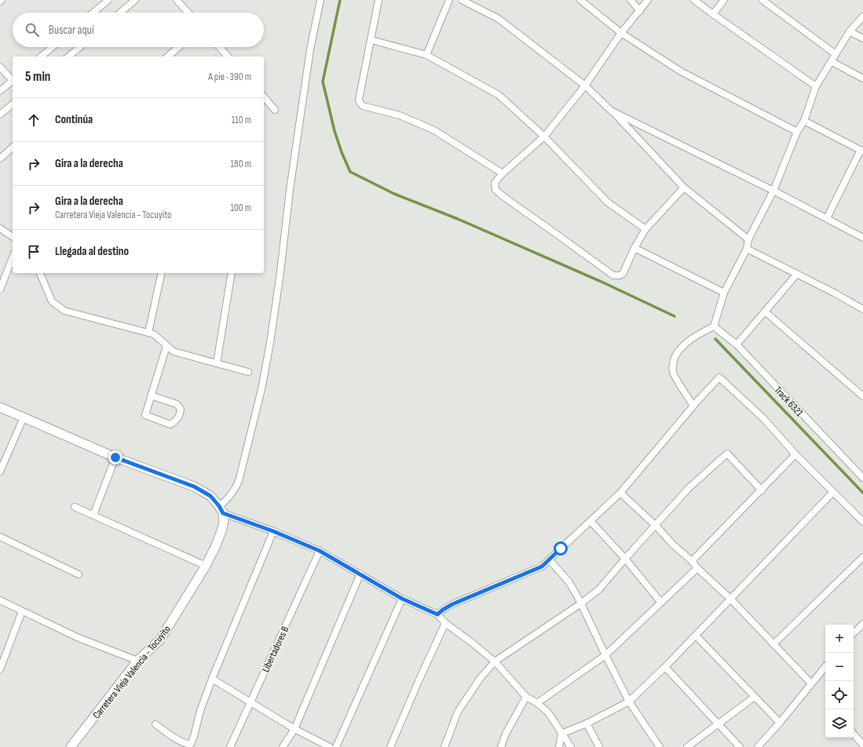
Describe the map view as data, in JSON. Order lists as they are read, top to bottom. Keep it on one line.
{"streets":{"street":["Track 6321","Libertadores B","Carretera Vieja Valencia - Tocuyito"]},"page":{"search":"Buscar aquí","heading":["5 min","A pie · 390 m"],"list":[["Continúa","110 m"],["Gira a la derecha","180 m"],["Gira a la derecha","Carretera Vieja Valencia - Tocuyito","100 m"],"Llegada al destino"],"map_buttons":["+","−"]}}
